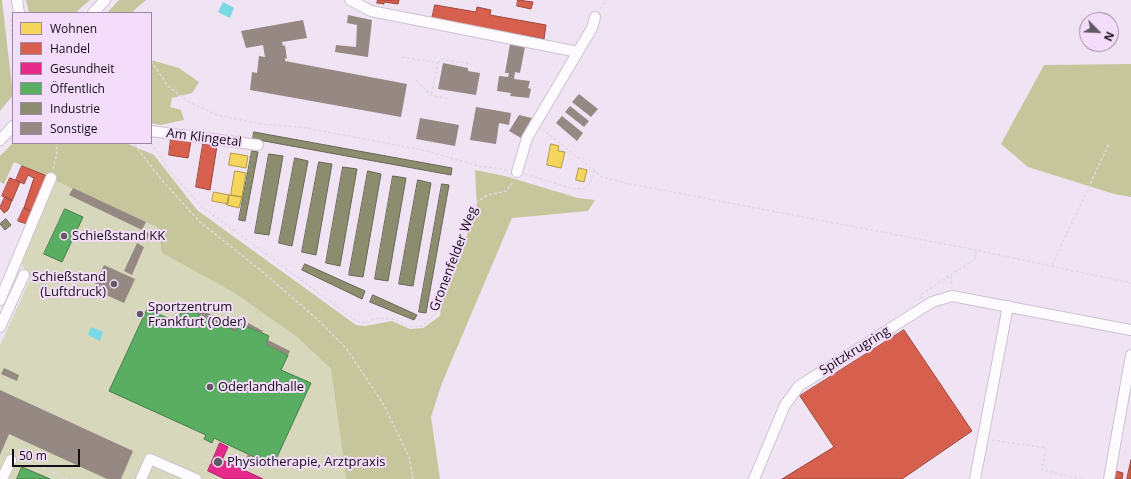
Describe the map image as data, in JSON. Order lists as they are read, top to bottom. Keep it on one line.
{"streets":{"street":["Am Klingetal","Spitzkrugring"],"path":["Gronenfelder Weg"]},"places":["Schießstand KK","Schießstand (Luftdruck)","Sportzentrum Frankfurt (Oder)","Oderlandhalle","Physiotherapie, Arztpraxis"],"legend":["Wohnen","Handel","Gesundheit","Öffentlich","Industrie","Sonstige"],"scale_bar":"50 m","north":"bottom right"}
